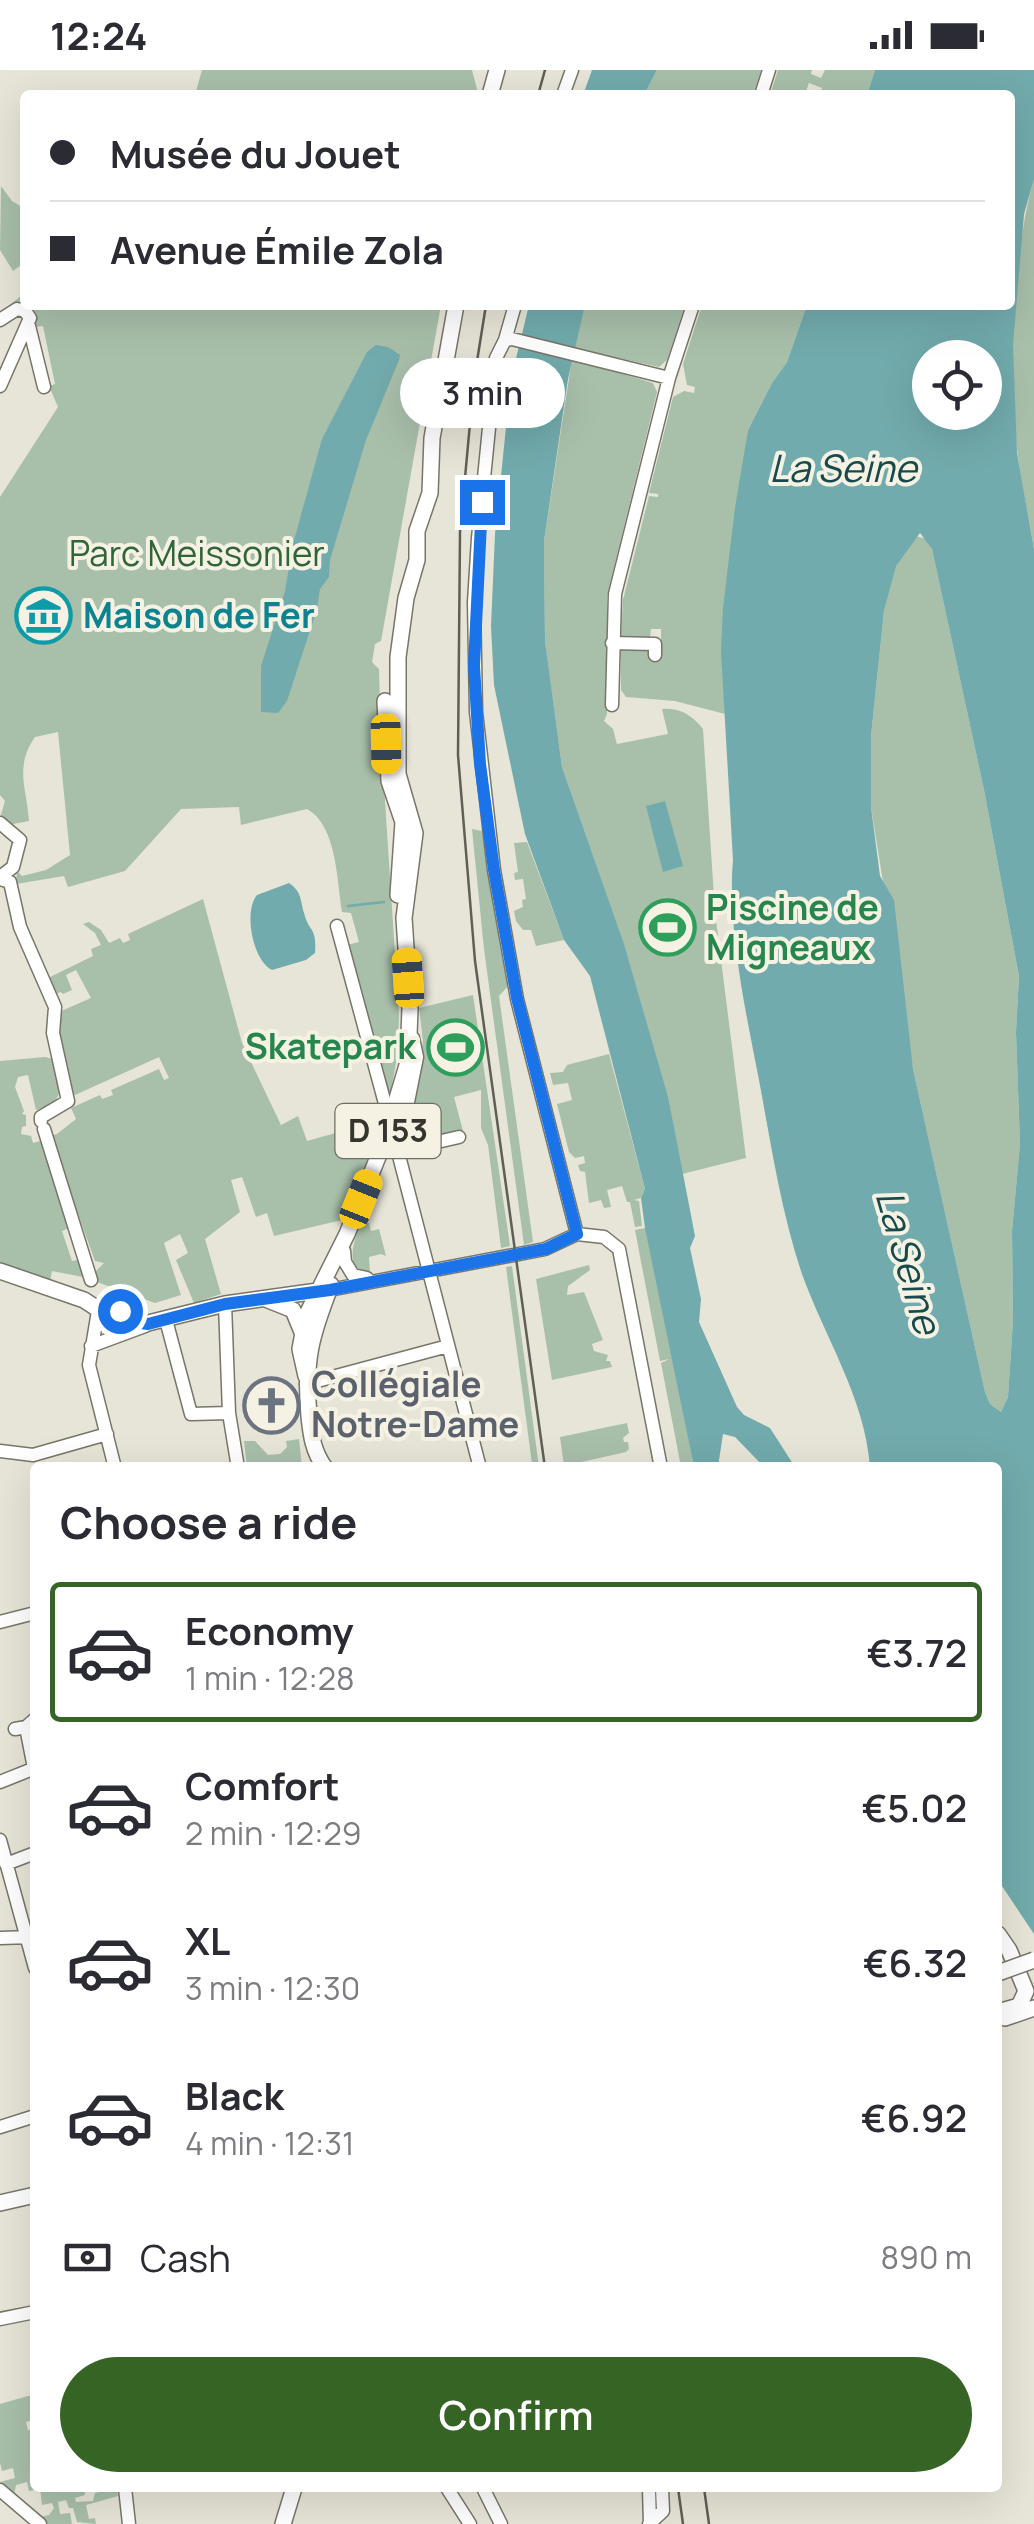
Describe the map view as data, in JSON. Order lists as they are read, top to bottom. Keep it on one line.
{"streets":{"main road":["D 153"]},"water":["La Seine"],"parks":["Parc Meissonier"],"places":{"museum":["Maison de Fer"],"sports":["Piscine de Migneaux","Skatepark"],"church":["Collégiale Notre-Dame"]},"page":{"status":"12:24","banner":["Musée du Jouet","Avenue Émile Zola"],"bubble":"3 min","heading":"Choose a ride","list":[{"name":"Economy","note":"1 min · 12:28","value":"€3.72"},{"name":"Comfort","note":"2 min · 12:29","value":"€5.02"},{"name":"XL","note":"3 min · 12:30","value":"€6.32"},{"name":"Black","note":"4 min · 12:31","value":"€6.92"}],"pay":["Cash","890 m"],"buttons":"Confirm"}}
